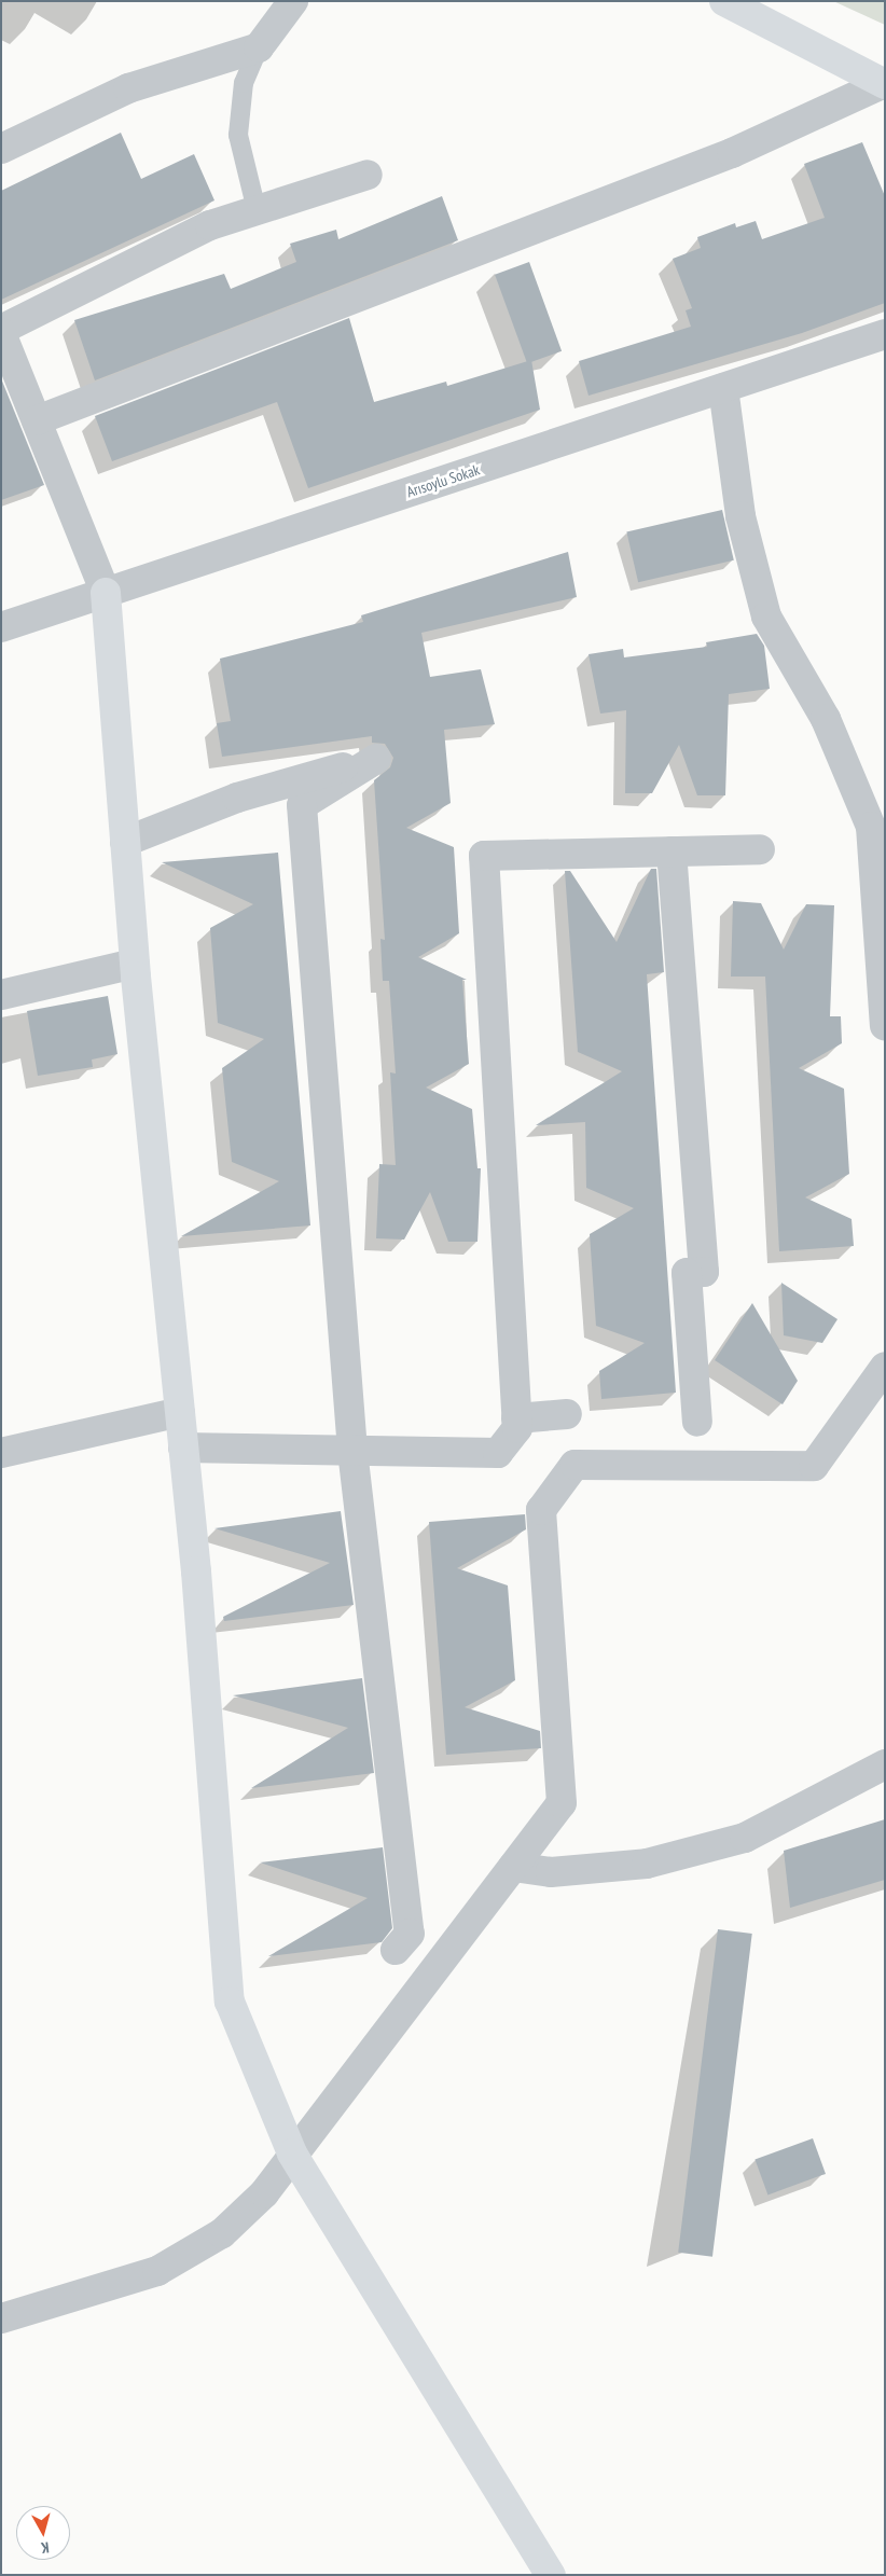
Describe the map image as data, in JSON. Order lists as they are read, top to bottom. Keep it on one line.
{"streets":{"street":["Arısoylu Sokak"]},"north":"bottom"}
